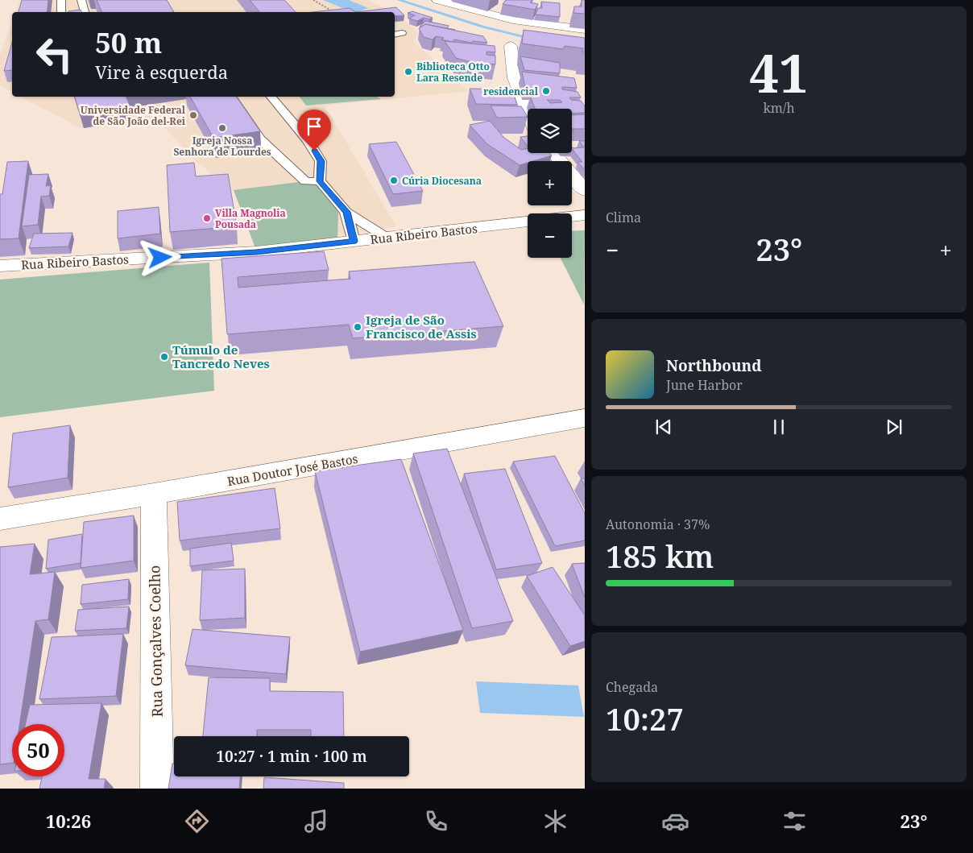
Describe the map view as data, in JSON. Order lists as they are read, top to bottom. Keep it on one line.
{"streets":{"street":["Rua Ribeiro Bastos","Rua Doutor José Bastos","Rua Gonçalves Coelho"]},"crossings":[["Rua Doutor José Bastos","Rua Gonçalves Coelho"]],"places":["Biblioteca Otto Lara Resende","residencial","Universidade Federal de São João del-Rei","Igreja Nossa Senhora de Lourdes","Cúria Diocesana","Villa Magnolia Pousada","Igreja de São Francisco de Assis","Túmulo de Tancredo Neves"],"page":{"tile":[["41","km/h"],"Clima",["Autonomia · 37%","185 km"],["Chegada","10:27"]],"turn":["50 m","Vire à esquerda"],"map_buttons":["+","−"],"heat":["−","23°","+"],"song":["Northbound","June Harbor"],"limit":"50","trip":"10:27 · 1 min · 100 m","tabs":["10:26","23°"]}}
